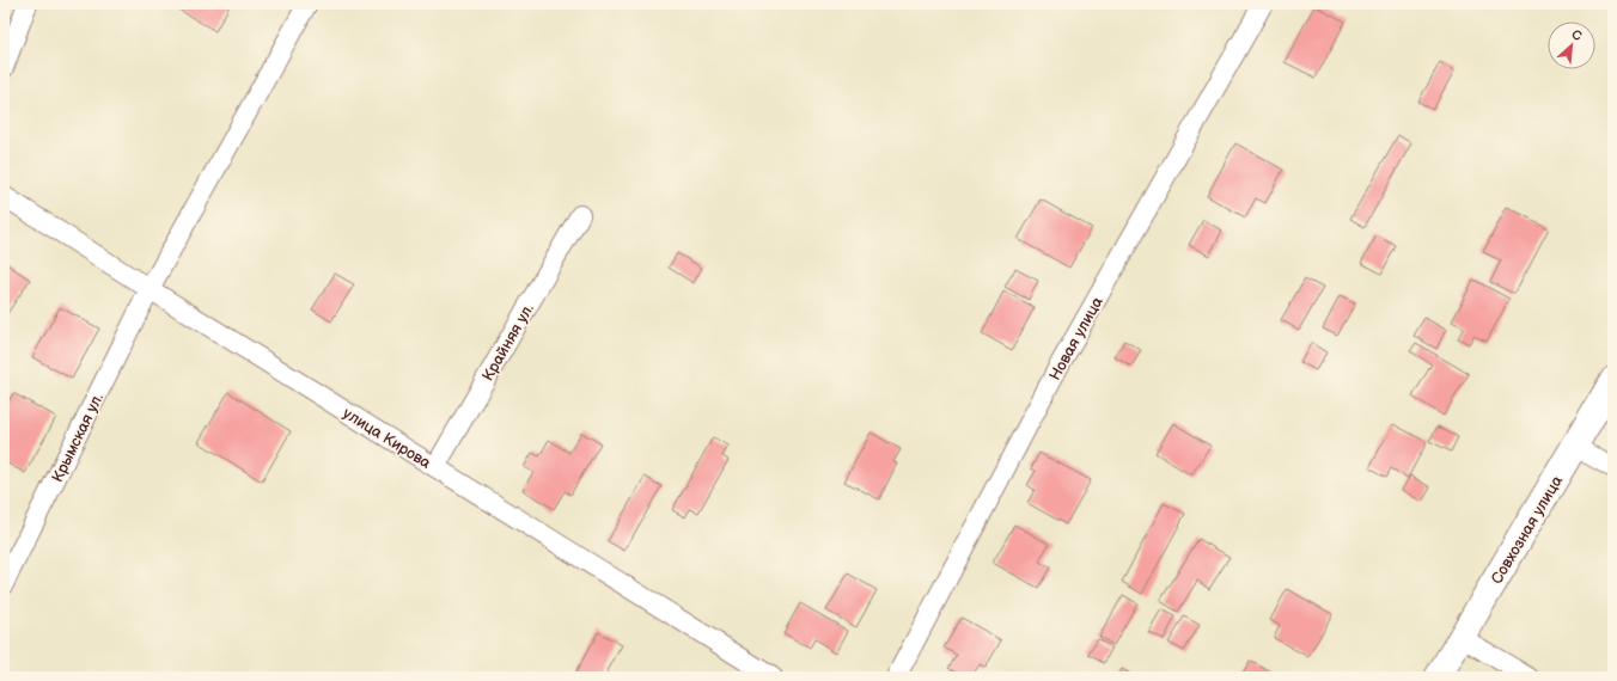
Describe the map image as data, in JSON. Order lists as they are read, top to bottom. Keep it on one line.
{"streets":{"main road":["Совхозная улица"],"street":["Новая улица","Крайняя ул.","Крымская ул.","улица Кирова"]},"crossings":[["Крайняя ул.","улица Кирова"],["Крымская ул.","улица Кирова"]],"north":"top right"}
